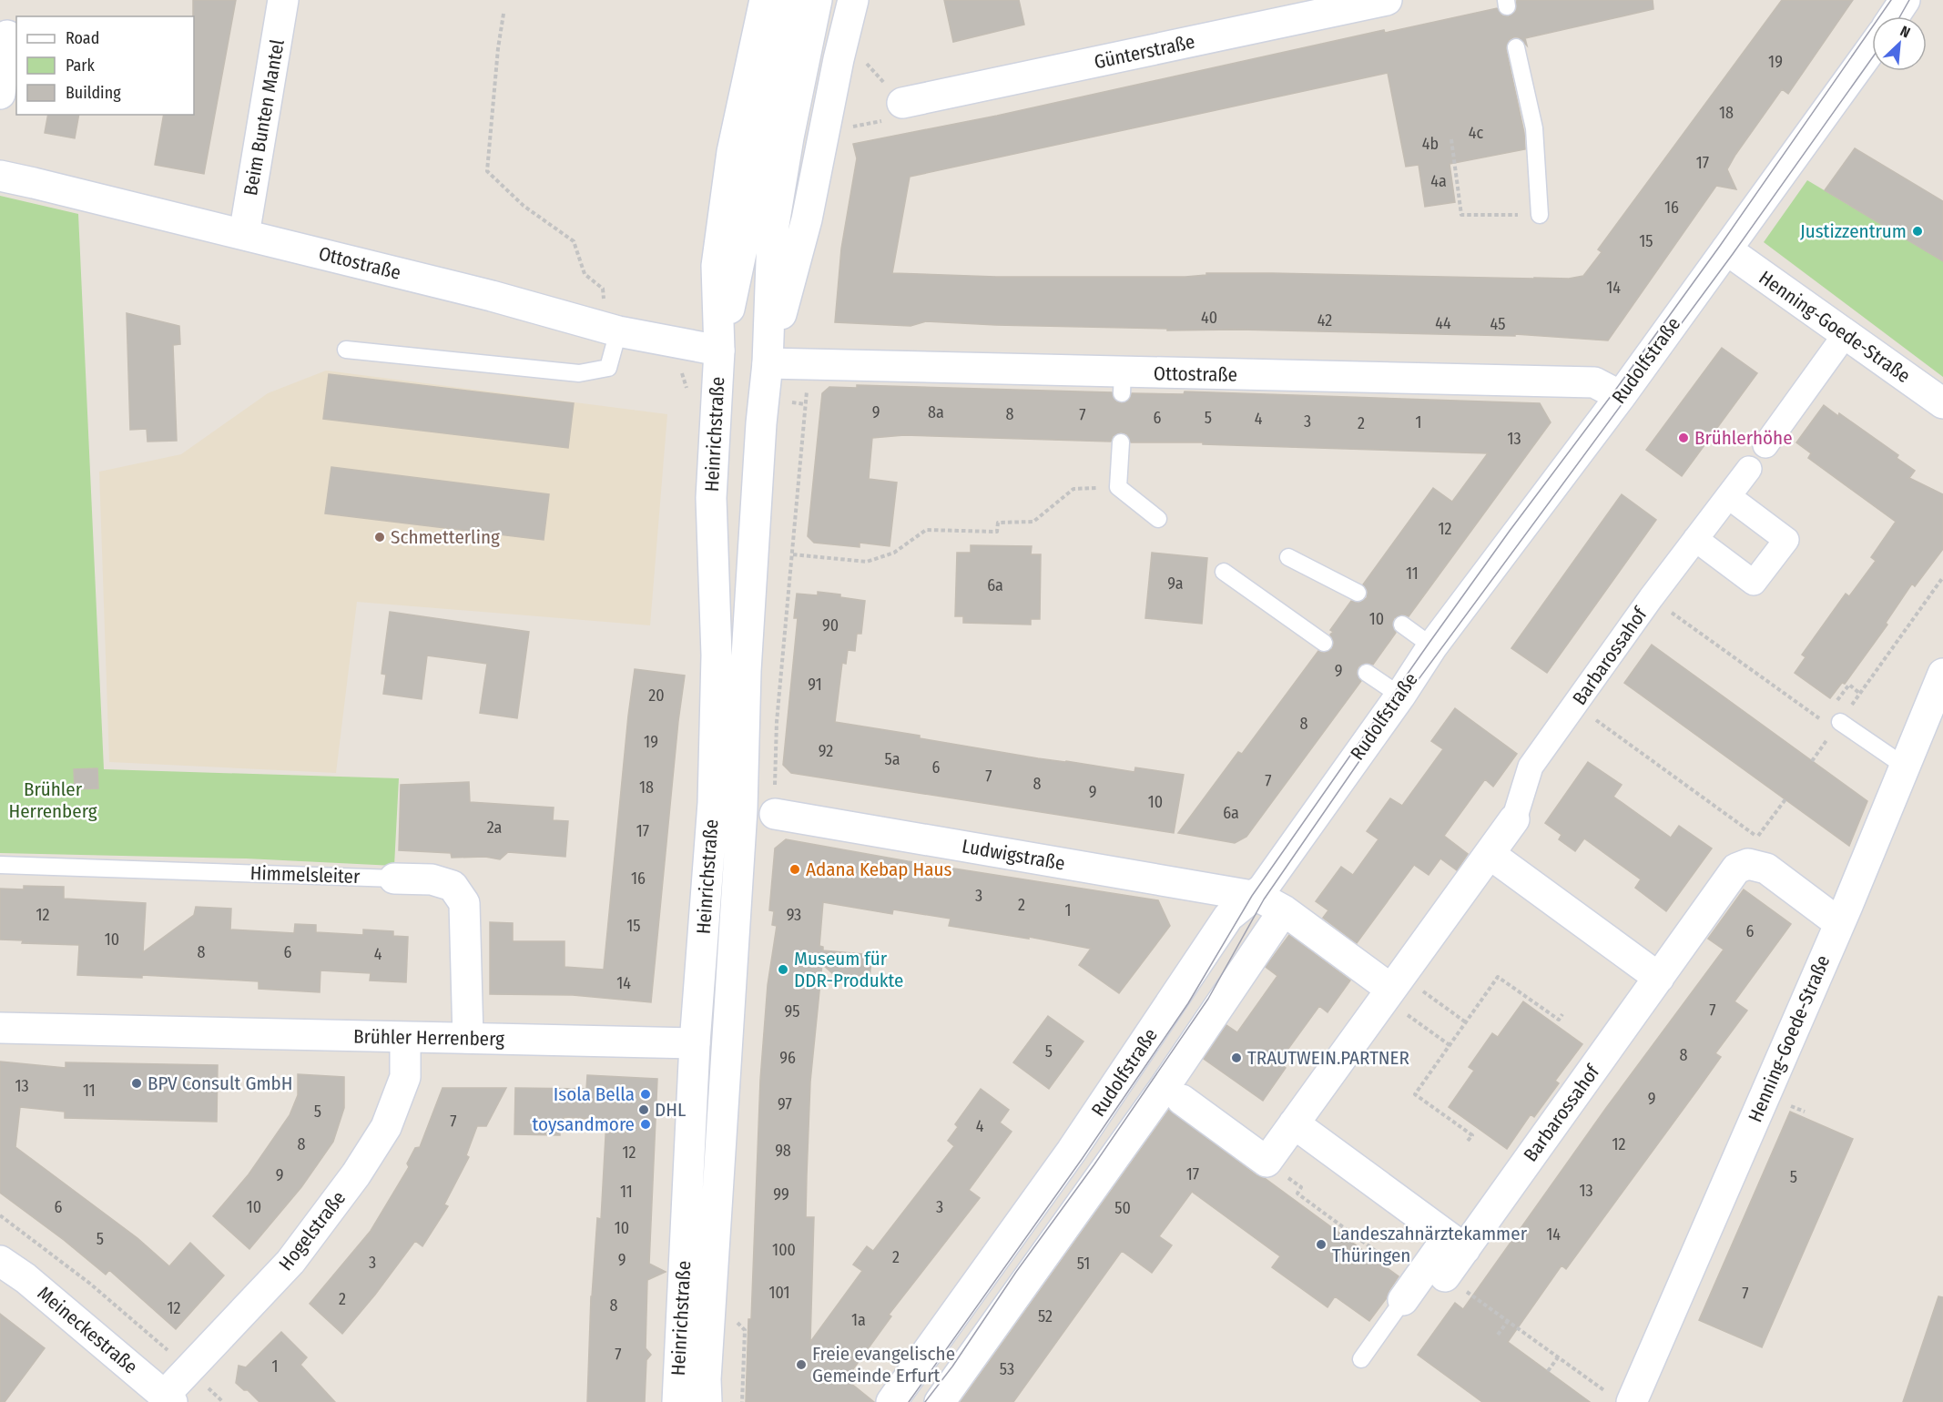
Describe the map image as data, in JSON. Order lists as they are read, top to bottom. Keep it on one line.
{"streets":{"street":["Günterstraße","Beim Bunten Mantel","Ottostraße","Henning-Goede-Straße","Rudolfstraße","Heinrichstraße","Barbarossahof","Ludwigstraße","Himmelsleiter","Brühler Herrenberg","Hogelstraße","Meineckestraße"]},"crossings":[["Beim Bunten Mantel","Ottostraße"],["Ottostraße","Rudolfstraße"],["Ottostraße","Heinrichstraße"],["Henning-Goede-Straße","Rudolfstraße"],["Henning-Goede-Straße","Barbarossahof"],["Rudolfstraße","Ludwigstraße"],["Heinrichstraße","Brühler Herrenberg"],["Himmelsleiter","Brühler Herrenberg"],["Brühler Herrenberg","Hogelstraße"],["Hogelstraße","Meineckestraße"]],"parks":["Brühler Herrenberg"],"places":["Justizzentrum","Brühlerhöhe","Schmetterling","Adana Kebap Haus","Museum für DDR-Produkte","TRAUTWEIN.PARTNER","BPV Consult GmbH","Isola Bella","DHL","toysandmore","Landeszahnärztekammer Thüringen","Freie evangelische Gemeinde Erfurt"],"house_numbers":["19","18","4c","4b","17","4a","16","15","14","40","42","44","45","9","8a","8","7","6","5","4","3","1","2","13","12","11","9a","6a","10","90","9","91","20","8","19","92","5a","6","7","7","8","18","9","10","6a","2a","17","16","3","2","1","12","93","15","6","10","8","6","4","14","7","95","5","8","96","13","11","9","97","5","7","4","8","12","98","12","17","9","5","13","11","99","6","10","3","50","10","14","5","100","2","9","3","51","101","7","2","8","12","52","1a","7","1","53"],"legend":["Road","Park","Building"],"north":"top right"}
